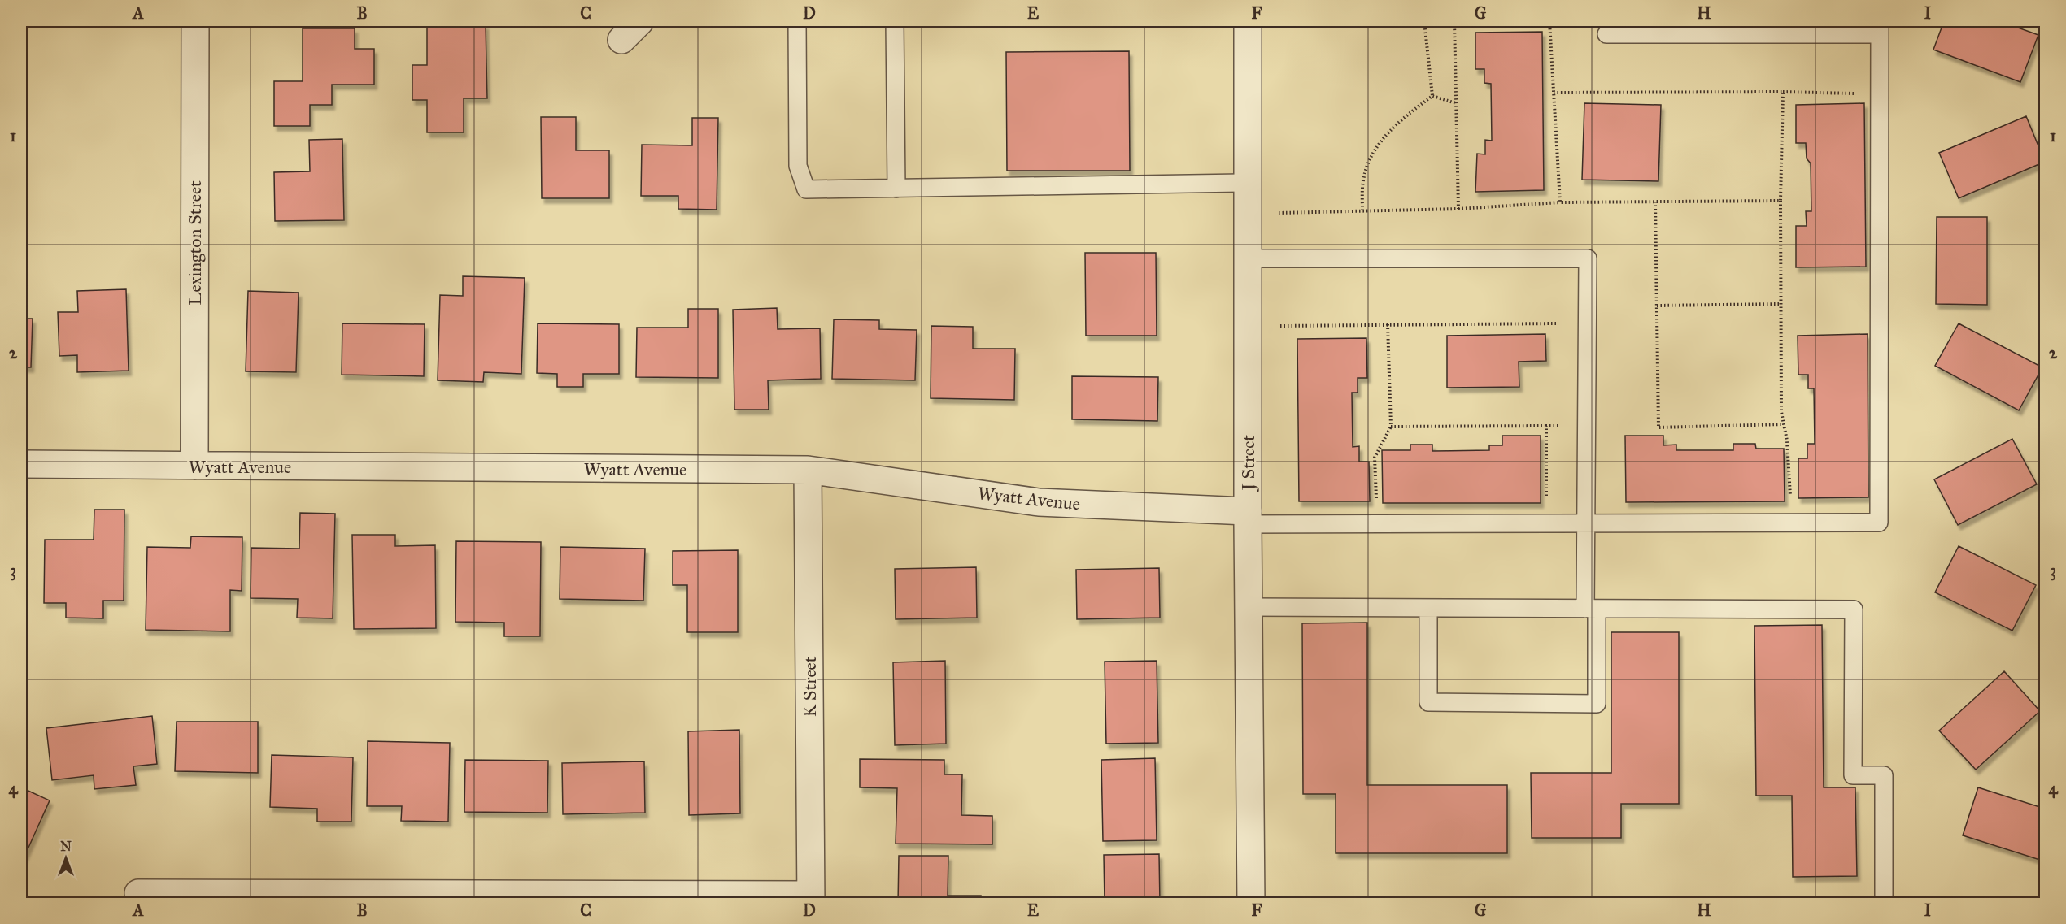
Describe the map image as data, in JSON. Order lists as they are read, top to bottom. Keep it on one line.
{"streets":{"street":["Lexington Street","J Street","Wyatt Avenue","K Street"]},"crossings":[["Lexington Street","Wyatt Avenue"],["J Street","Wyatt Avenue"],["Wyatt Avenue","K Street"]],"north":"top","grid":{"columns":["A","B","C","D","E","F","G","H","I"],"rows":["1","2","3","4"]}}
